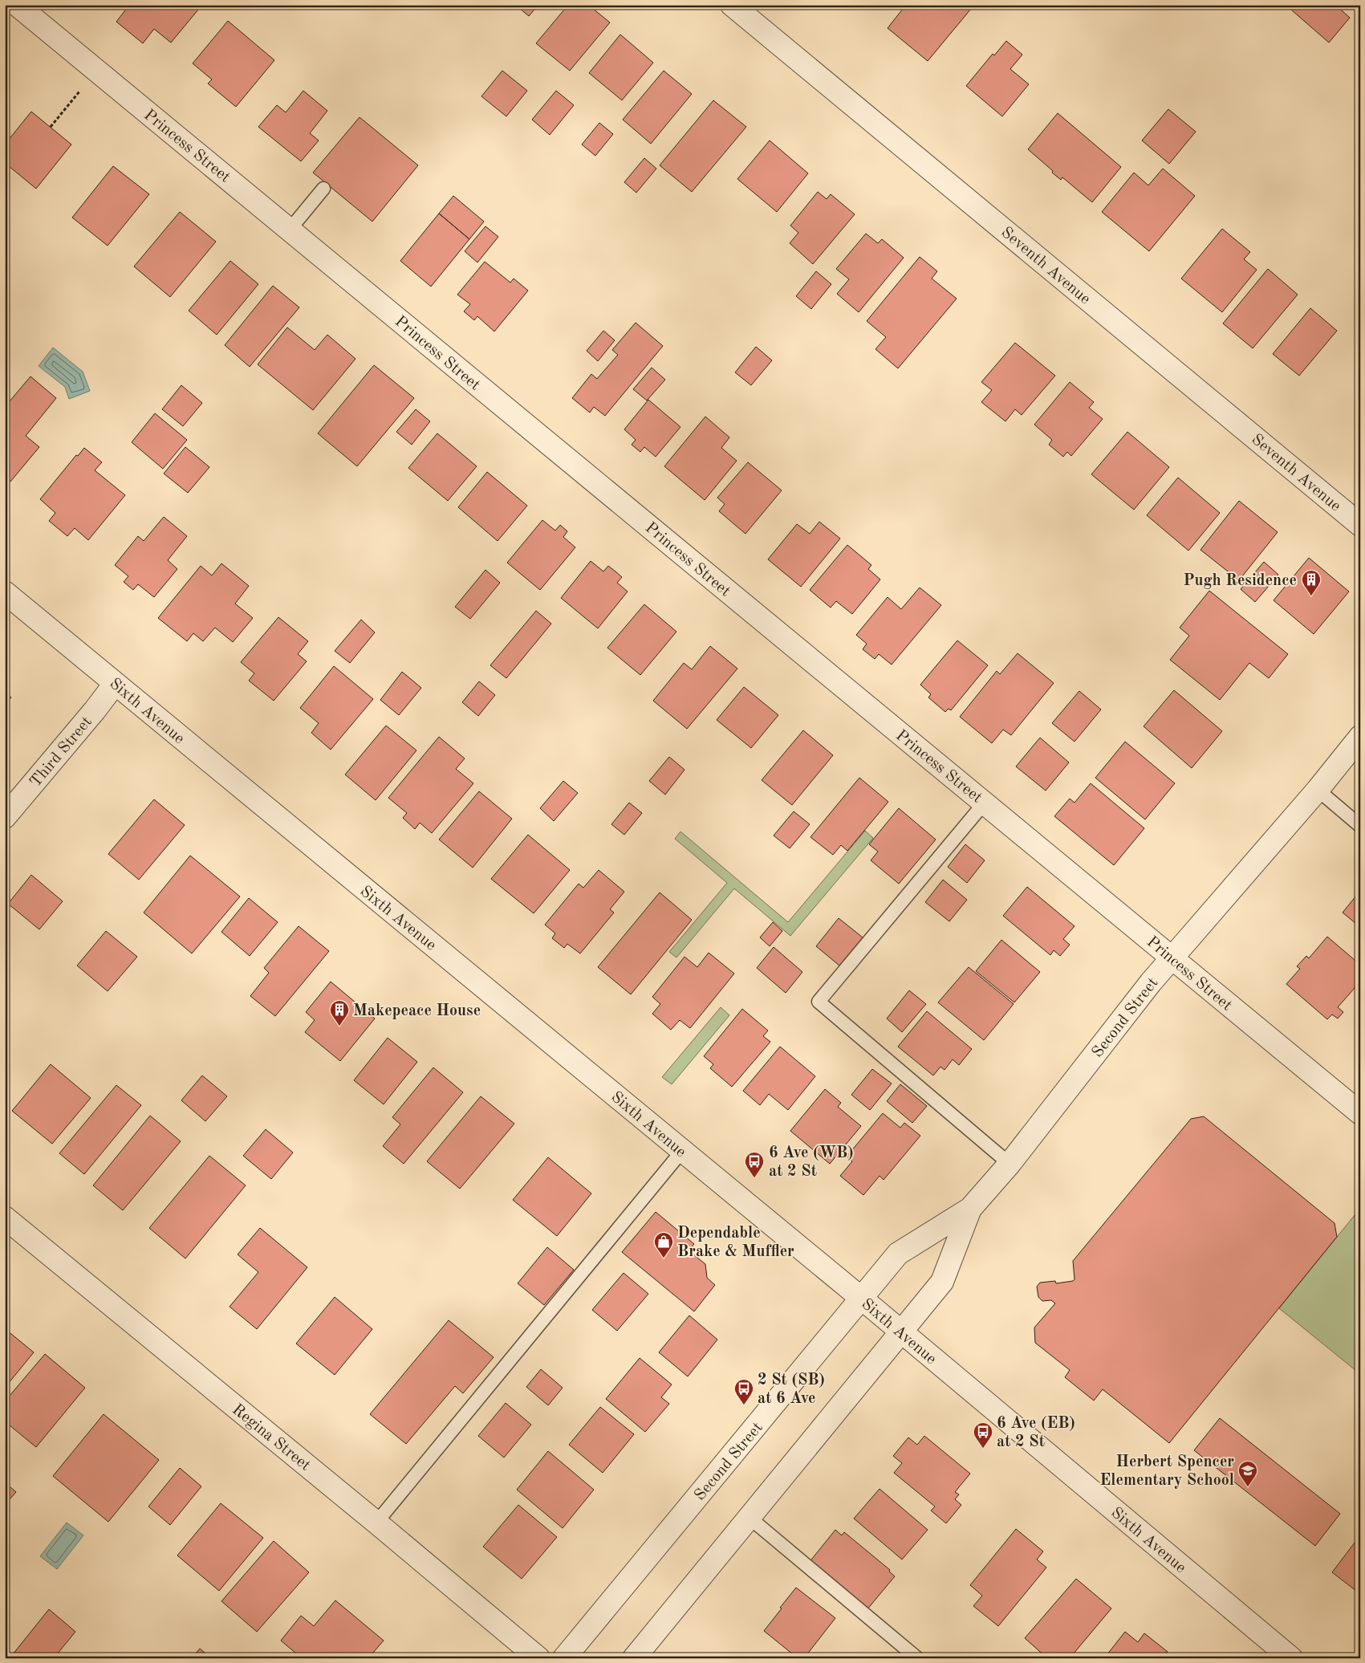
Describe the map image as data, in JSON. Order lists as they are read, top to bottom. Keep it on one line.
{"streets":{"street":["Princess Street","Seventh Avenue","Sixth Avenue","Third Street","Second Street","Regina Street"]},"crossings":[["Princess Street","Second Street"],["Sixth Avenue","Third Street"],["Sixth Avenue","Second Street"]],"places":{"building":["Pugh Residence","Makepeace House"],"bus stop":["6 Ave (WB) at 2 St","2 St (SB) at 6 Ave","6 Ave (EB) at 2 St"],"shop":["Dependable Brake & Muffler"],"school or university":["Herbert Spencer Elementary School"]}}
